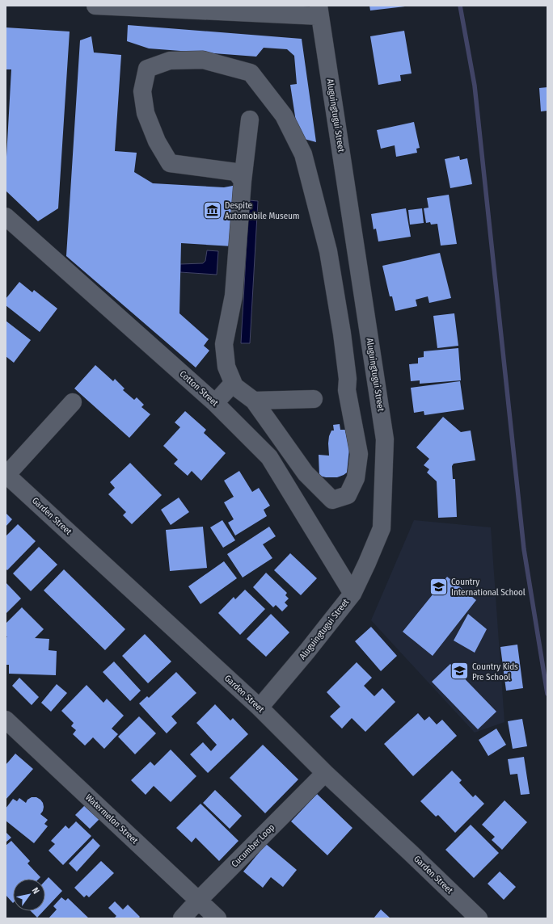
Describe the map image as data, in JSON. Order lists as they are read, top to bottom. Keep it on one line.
{"streets":{"street":["Aluguingtugui Street","Cotton Street","Garden Street","Watermelon Street","Cucumber Loop"]},"crossings":[["Aluguingtugui Street","Cotton Street"],["Aluguingtugui Street","Garden Street"],["Garden Street","Cucumber Loop"],["Watermelon Street","Cucumber Loop"]],"places":{"museum":["Despite Automobile Museum"],"school or university":["Country International School","Country Kids Pre School"]},"north":"top right"}
